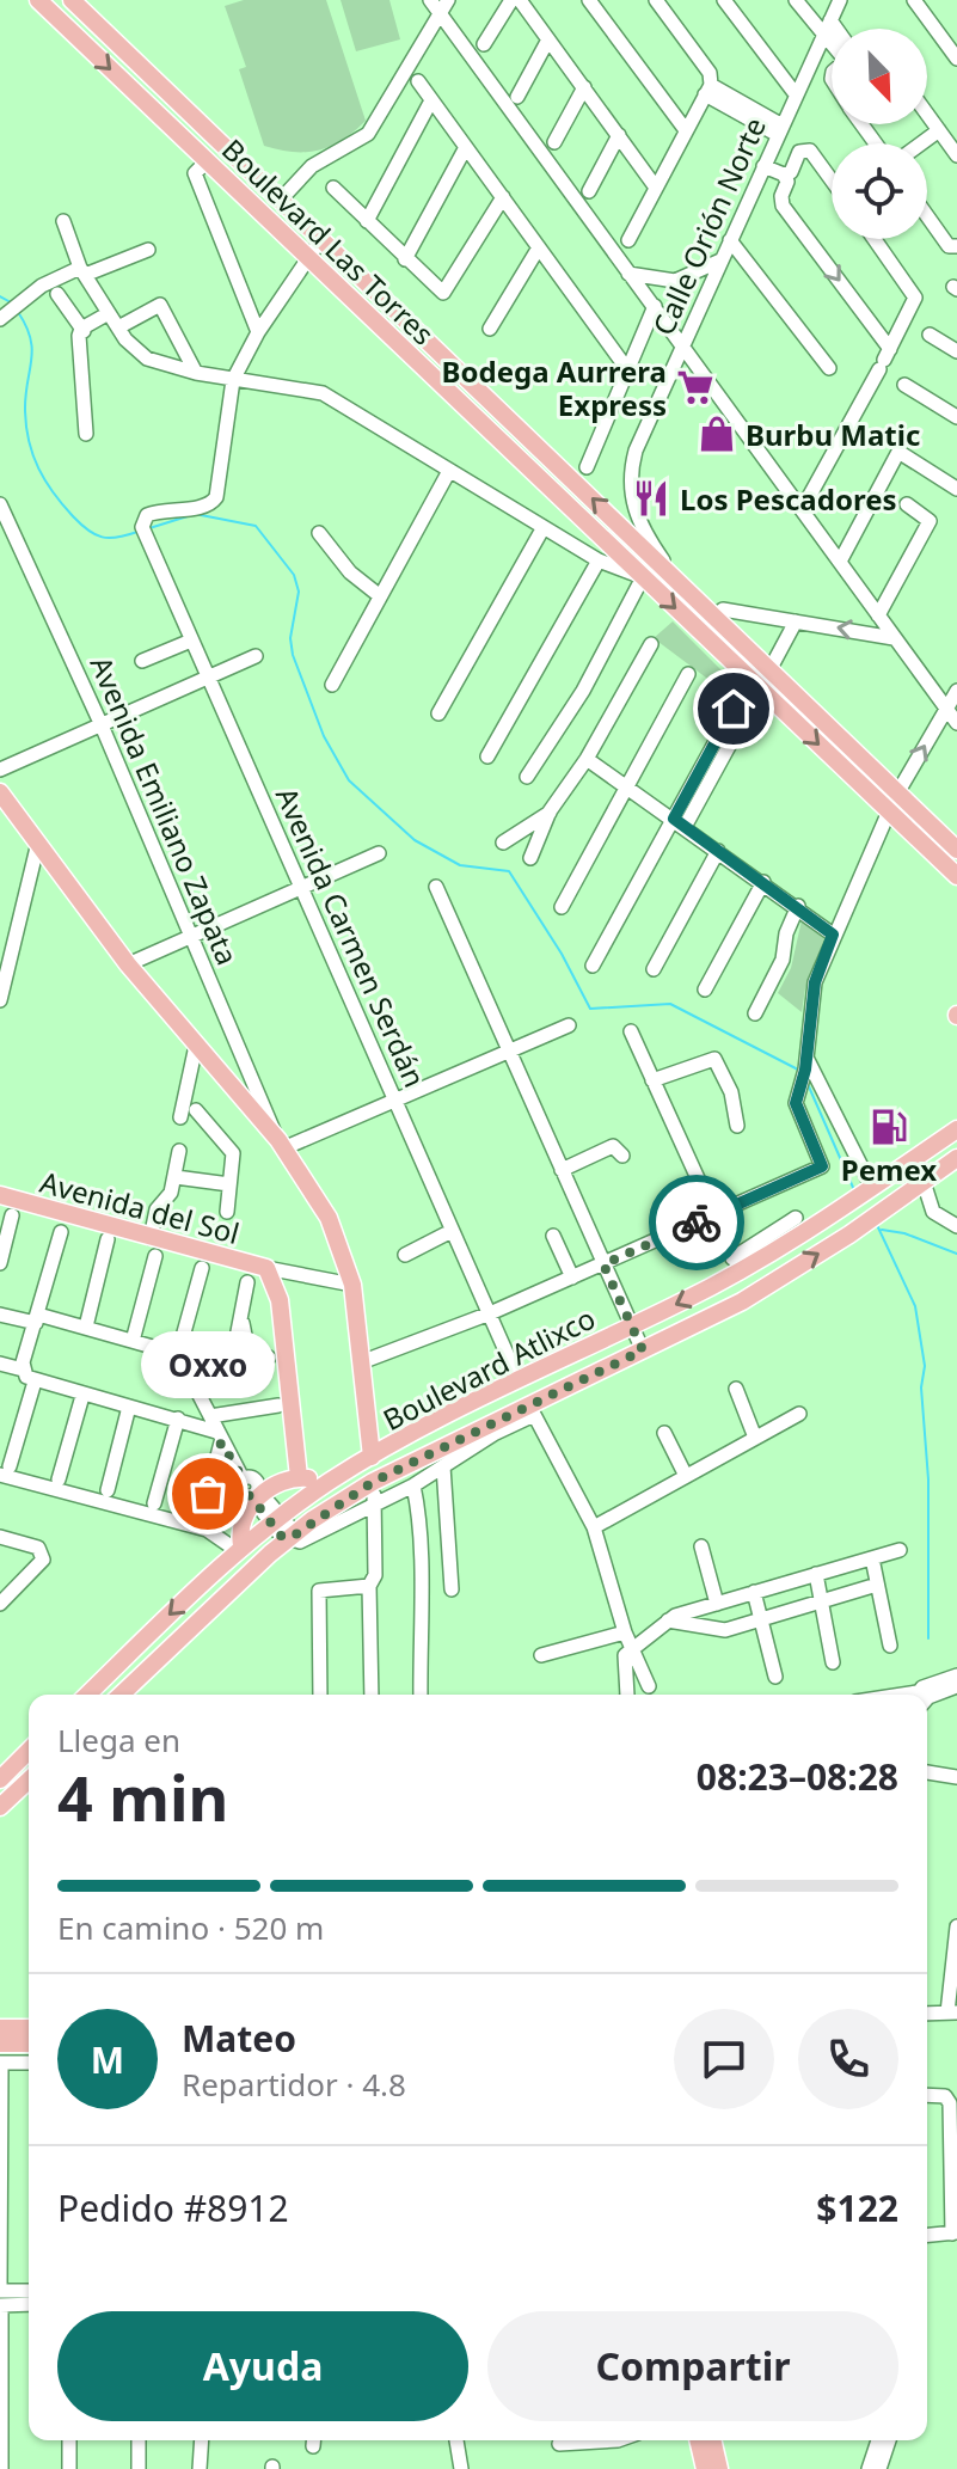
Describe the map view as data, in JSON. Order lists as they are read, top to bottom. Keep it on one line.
{"streets":{"main road":["Boulevard Las Torres","Avenida del Sol","Boulevard Atlixco"],"street":["Calle Orión Norte","Avenida Emiliano Zapata","Avenida Carmen Serdán"]},"crossings":[["Calle Orión Norte","Boulevard Las Torres"],["Avenida Carmen Serdán","Boulevard Atlixco"]],"places":{"supermarket":["Bodega Aurrera Express"],"shop":["Burbu Matic"],"restaurant":["Los Pescadores"],"fuel station":["Pemex"],"other":["Oxxo"]},"north":"bottom right","page":{"bubble":"Oxxo","heading":["4 min","Llega en","08:23–08:28"],"panel":["Mateo","Repartidor · 4.8","Pedido #8912","$122"],"bar":"En camino · 520 m","round":"M","buttons":["Ayuda","Compartir"]}}
